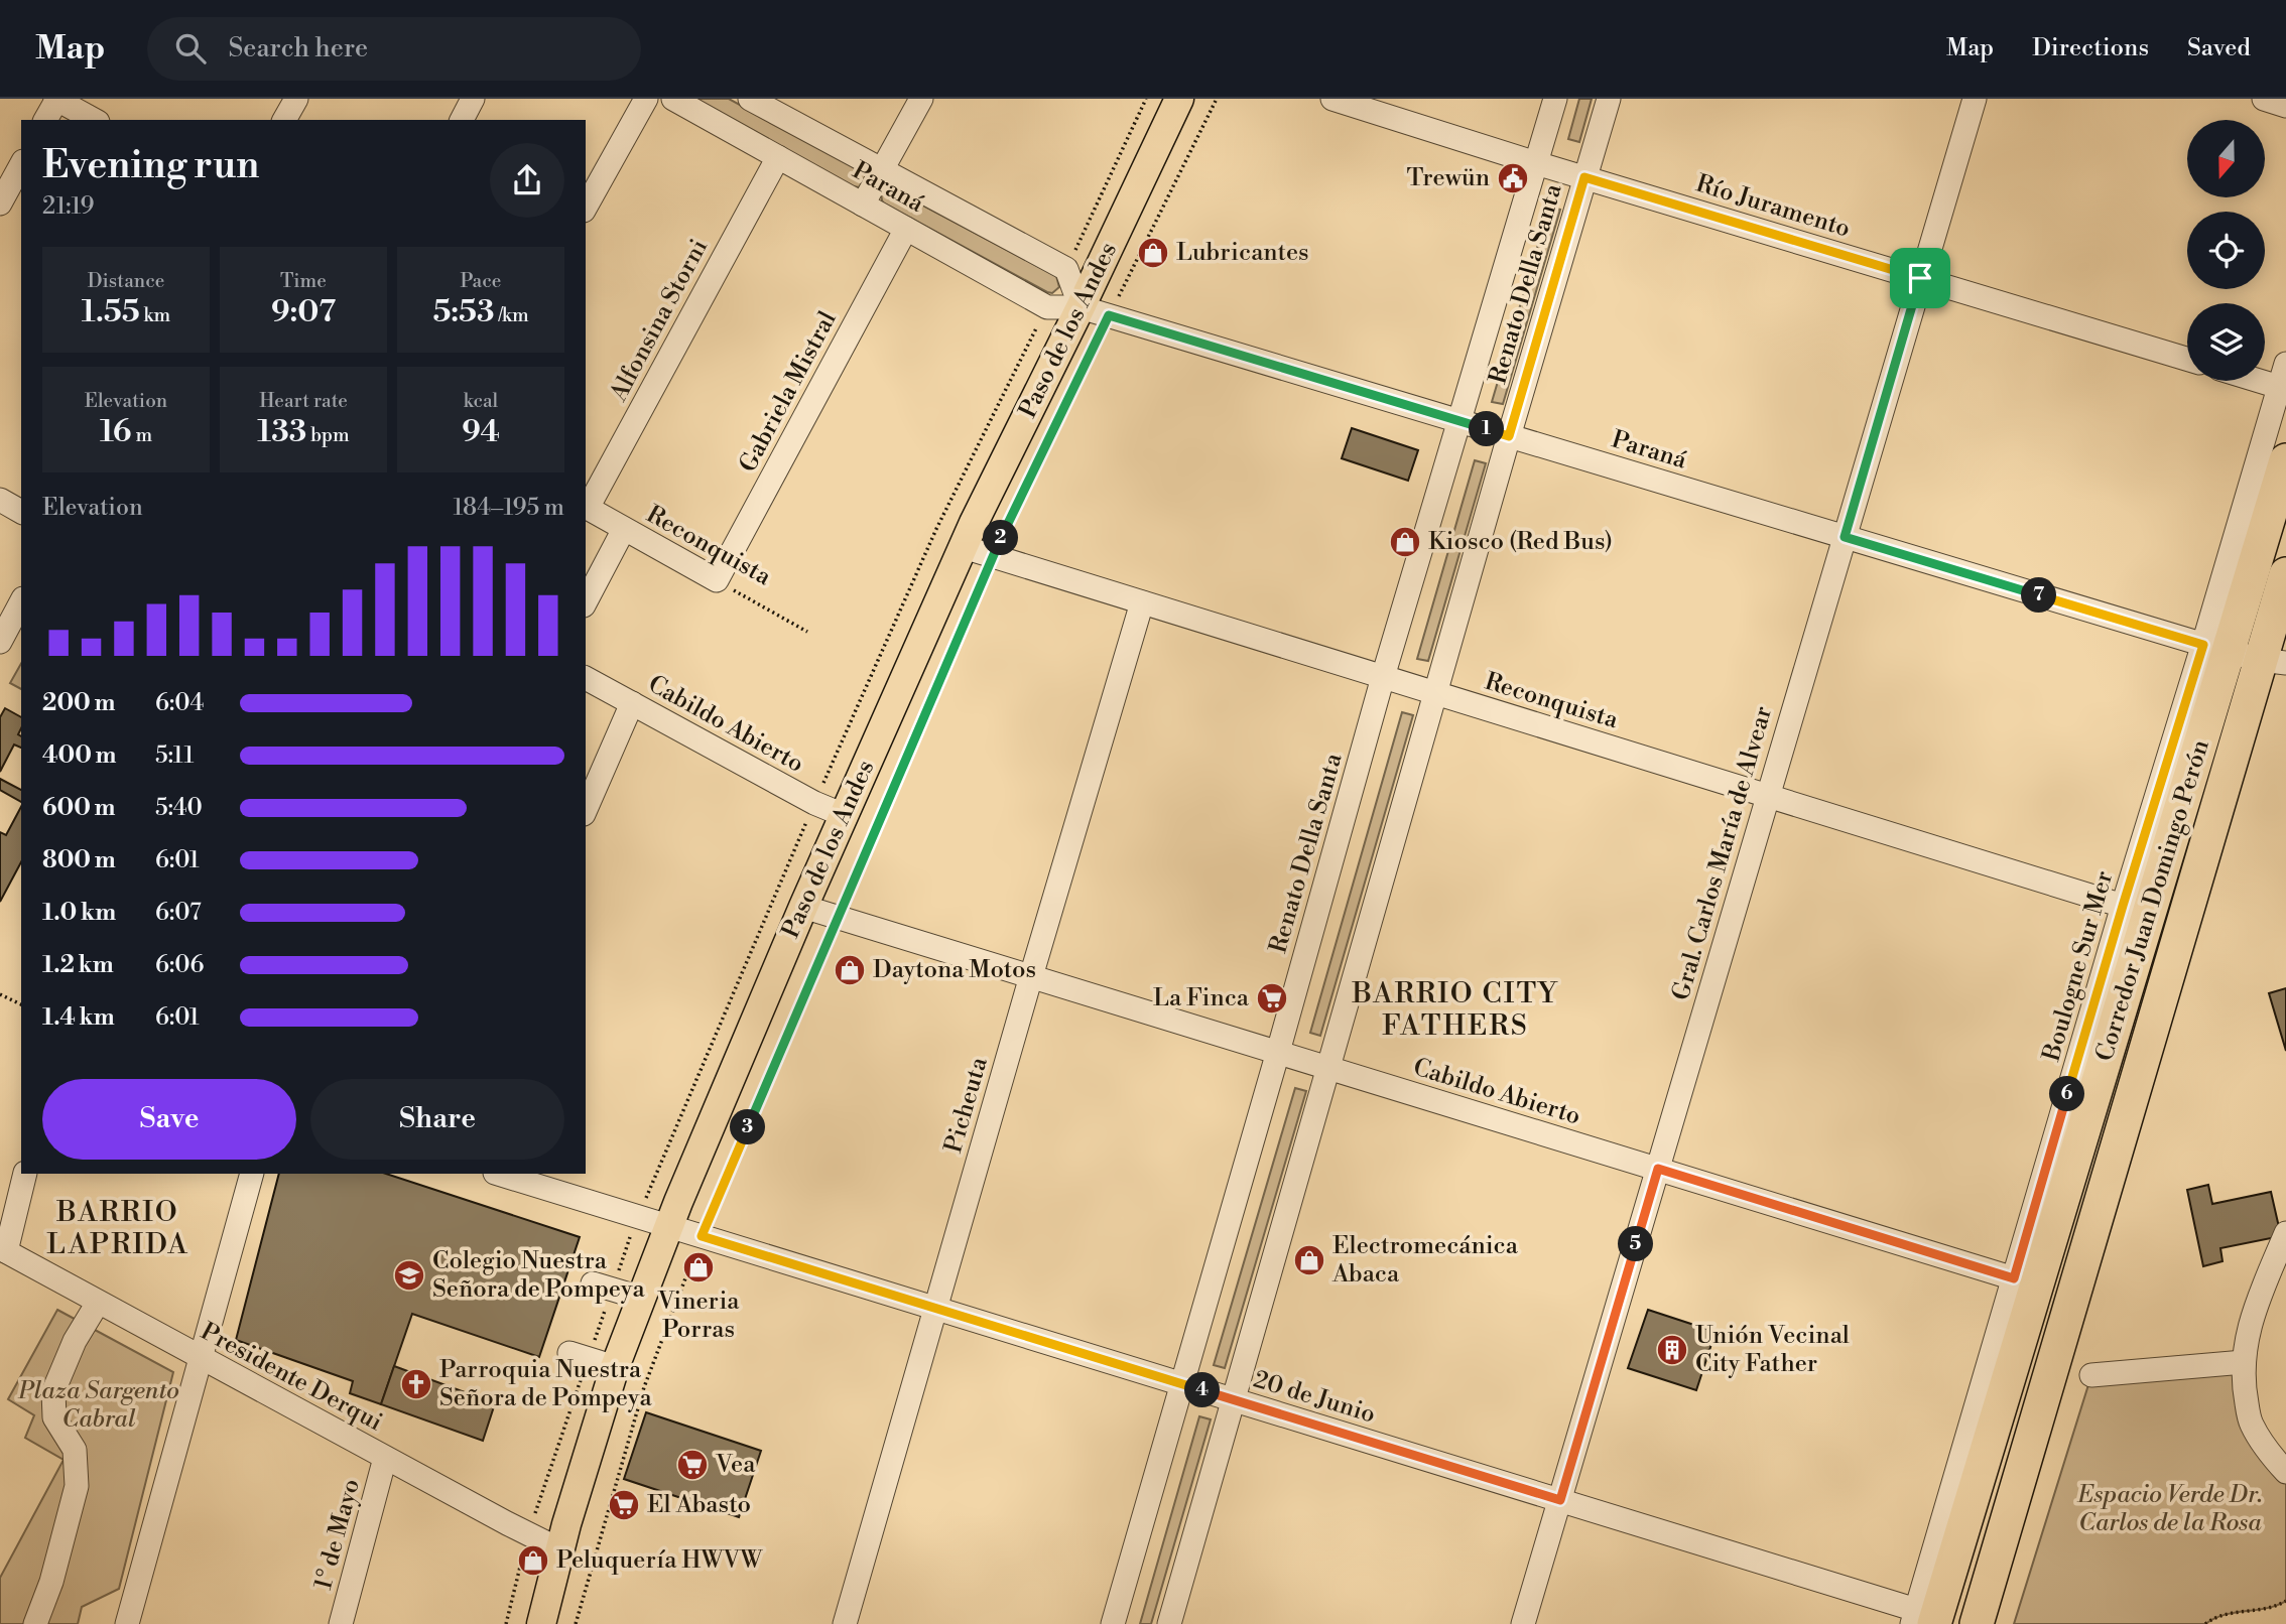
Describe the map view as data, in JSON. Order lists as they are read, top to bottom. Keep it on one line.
{"streets":{"highway":["Corredor Juan Domingo Perón"],"main road":["Paso de los Andes"],"street":["Paraná","Río Juramento","Renato Della Santa","Alfonsina Storni","Gabriela Mistral","Reconquista","Cabildo Abierto","Gral. Carlos María de Alvear","Boulogne Sur Mer","Picheuta","Presidente Derqui","20 de Junio","1° de Mayo"]},"crossings":[["Paraná","Renato Della Santa"],["Paraná","Alfonsina Storni"],["Paraná","Paso de los Andes"],["Paraná","Gabriela Mistral"],["Paraná","Gral. Carlos María de Alvear"],["Paraná","Corredor Juan Domingo Perón"],["Paraná","Boulogne Sur Mer"],["Río Juramento","Renato Della Santa"],["Río Juramento","Gral. Carlos María de Alvear"],["Renato Della Santa","Reconquista"],["Renato Della Santa","Cabildo Abierto"],["Renato Della Santa","20 de Junio"],["Alfonsina Storni","Reconquista"],["Paso de los Andes","Reconquista"],["Paso de los Andes","Cabildo Abierto"],["Paso de los Andes","Presidente Derqui"],["Paso de los Andes","20 de Junio"],["Gabriela Mistral","Reconquista"],["Reconquista","Gral. Carlos María de Alvear"],["Reconquista","Boulogne Sur Mer"],["Reconquista","Picheuta"],["Cabildo Abierto","Gral. Carlos María de Alvear"],["Cabildo Abierto","Boulogne Sur Mer"],["Cabildo Abierto","Picheuta"],["Gral. Carlos María de Alvear","20 de Junio"],["Corredor Juan Domingo Perón","Boulogne Sur Mer"],["Corredor Juan Domingo Perón","20 de Junio"],["Boulogne Sur Mer","20 de Junio"],["Picheuta","20 de Junio"],["Presidente Derqui","1° de Mayo"]],"districts":["BARRIO CITY FATHERS","BARRIO LAPRIDA"],"parks":["Plaza Sargento Cabral","Espacio Verde Dr. Carlos de la Rosa"],"places":{"public building":["Trewün"],"shop":["Lubricantes","Kiosco (Red Bus)","Daytona Motos","Electromecánica Abaca","Vineria Porras","Peluquería HWVW"],"supermarket":["La Finca","Vea","El Abasto"],"school or university":["Colegio Nuestra Señora de Pompeya"],"building":["Unión Vecinal City Father"],"church":["Parroquia Nuestra Señora de Pompeya"]},"north":"bottom","page":{"header":"Map","search":"Search here","nav":["Map","Directions","Saved"],"heading":["Evening run","21:19"],"stats":[["Distance","1.55 km"],["Time","9:07"],["Pace","5:53 /km"],["Elevation","16 m"],["Heart rate","133 bpm"],["kcal","94"]],"pins":["1","2","7","6","3","5","4"],"chart":["Elevation","184–195 m"],"list":[{"name":"200 m","note":"6:04"},{"name":"400 m","note":"5:11"},{"name":"600 m","note":"5:40"},{"name":"800 m","note":"6:01"},{"name":"1.0 km","note":"6:07"},{"name":"1.2 km","note":"6:06"},{"name":"1.4 km","note":"6:01"}],"buttons":["Save","Share"]}}
